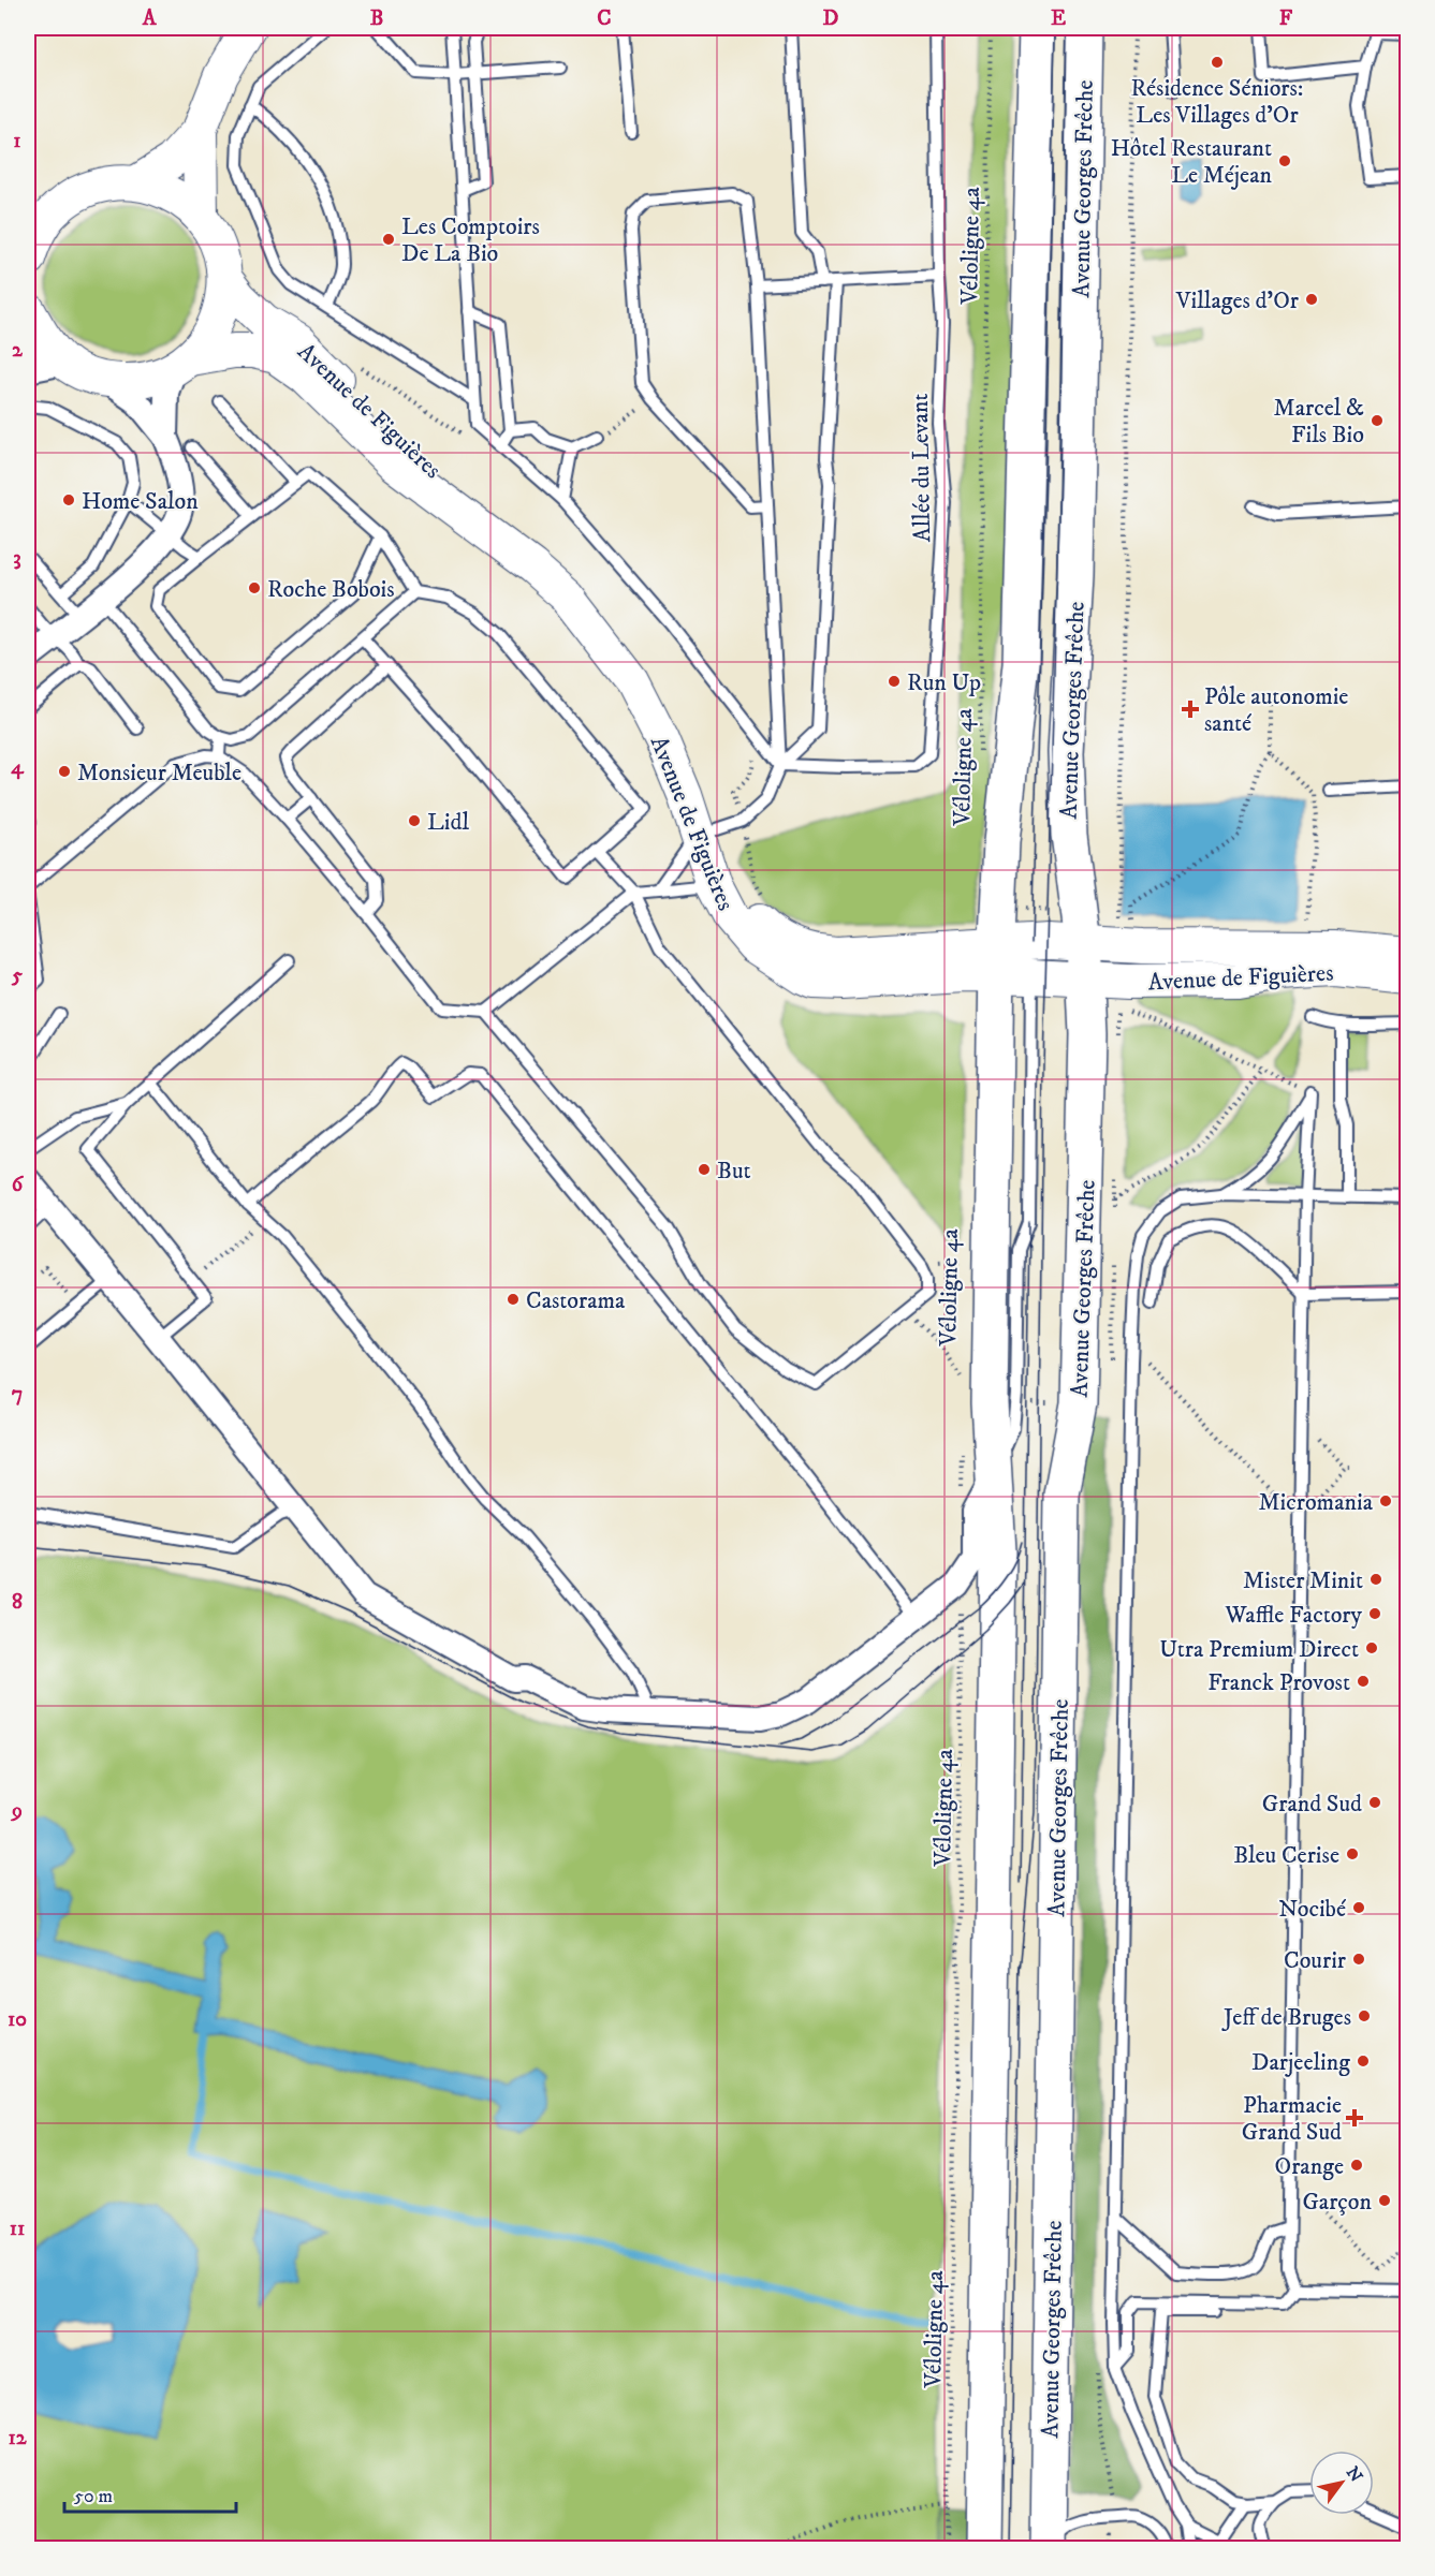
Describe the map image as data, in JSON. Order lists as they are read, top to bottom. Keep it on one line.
{"streets":{"main road":["Avenue Georges Frêche","Avenue de Figuières"],"lane":["Allée du Levant"],"path":["Véloligne 4a"]},"crossings":[["Avenue Georges Frêche","Avenue de Figuières"]],"places":{"other":["Résidence Séniors: Les Villages d'Or","Hôtel Restaurant Le Méjean","Les Comptoirs De La Bio","Villages d'Or","Marcel & Fils Bio","Home Salon","Roche Bobois","Run Up","Monsieur Meuble","Lidl","But","Castorama","Micromania","Mister Minit","Waffle Factory","Utra Premium Direct","Franck Provost","Grand Sud","Bleu Cerise","Nocibé","Courir","Jeff de Bruges","Darjeeling","Orange","Garçon"],"health":["Pôle autonomie santé","Pharmacie Grand Sud"]},"scale_bar":"50 m","north":"top right","grid":{"columns":["A","B","C","D","E","F"],"rows":["1","2","3","4","5","6","7","8","9","10","11","12"]}}
